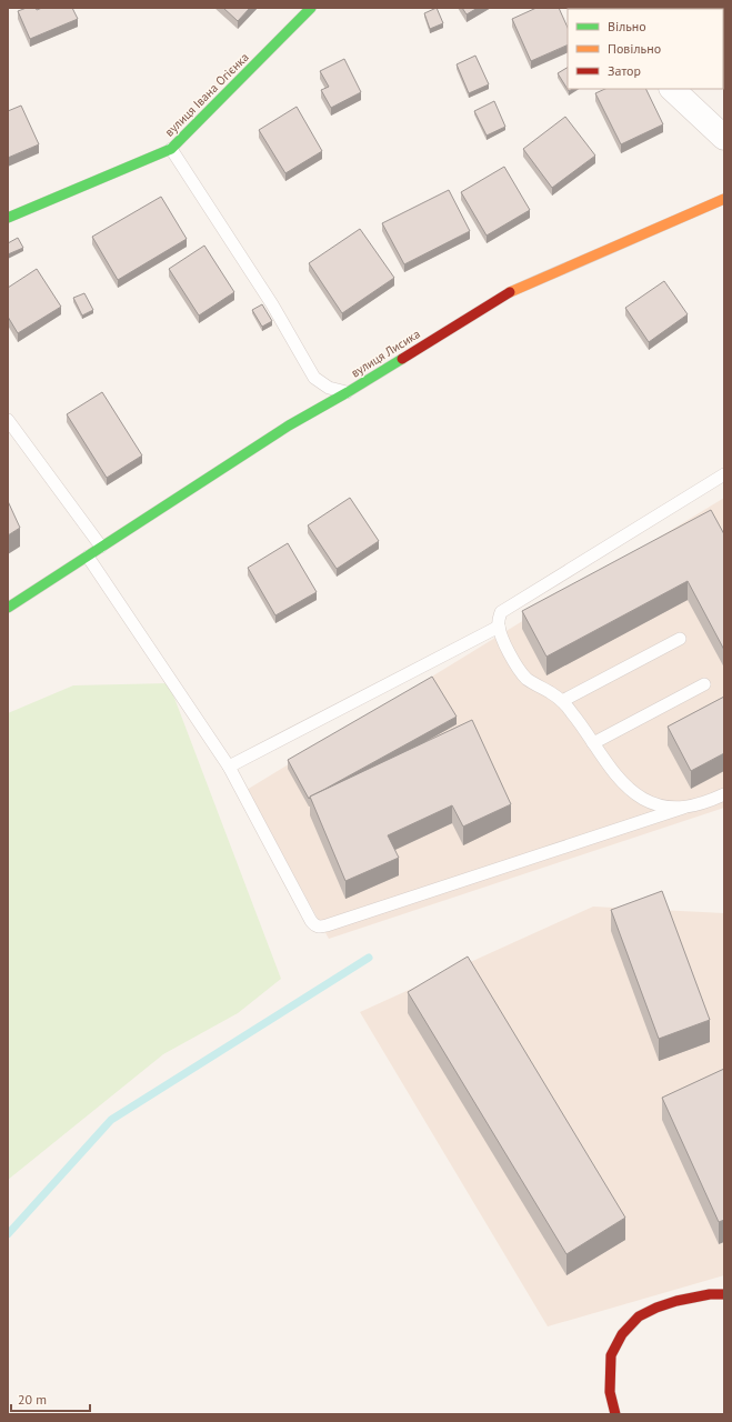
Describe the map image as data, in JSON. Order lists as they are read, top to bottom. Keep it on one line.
{"streets":{"street":["вулиця Івана Огієнка","вулиця Лисика"]},"legend":["Вільно","Повільно","Затор"],"scale_bar":"20 m"}
